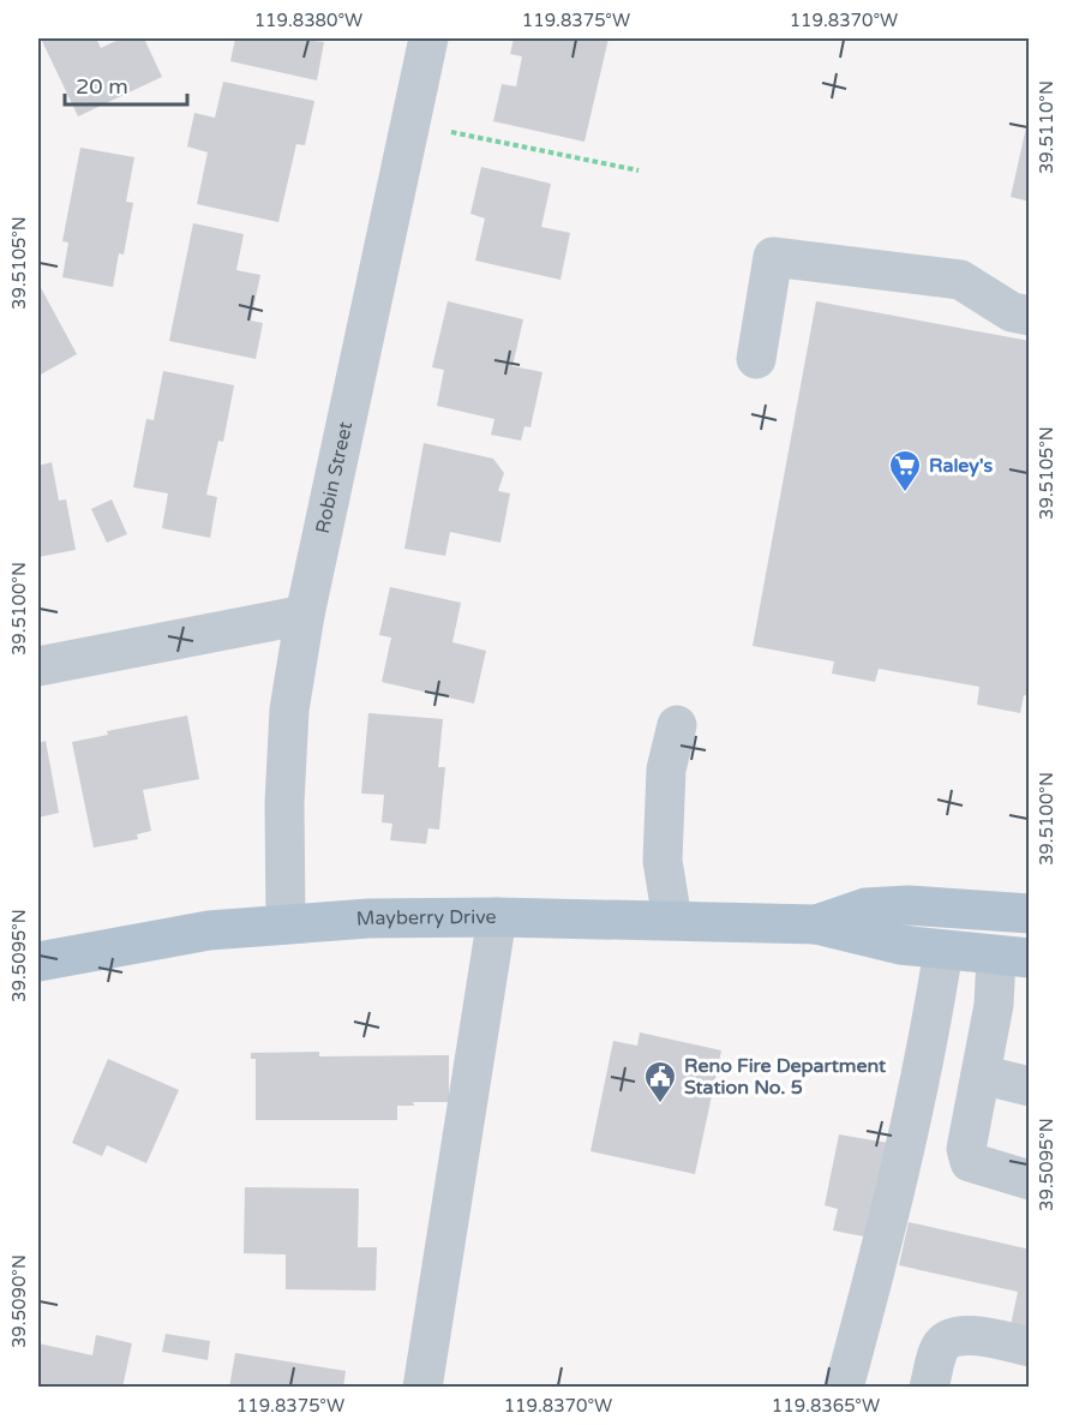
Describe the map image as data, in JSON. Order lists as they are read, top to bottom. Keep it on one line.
{"streets":{"main road":["Mayberry Drive"],"street":["Robin Street"]},"crossings":[["Robin Street","Mayberry Drive"]],"places":{"supermarket":["Raley's"],"public building":["Reno Fire Department Station No. 5"]},"scale_bar":"20 m","coordinates":["119.8380°W","119.8375°W","119.8370°W","39.5110°N","39.5105°N","39.5100°N","39.5095°N","39.5090°N","119.8365°W"]}
